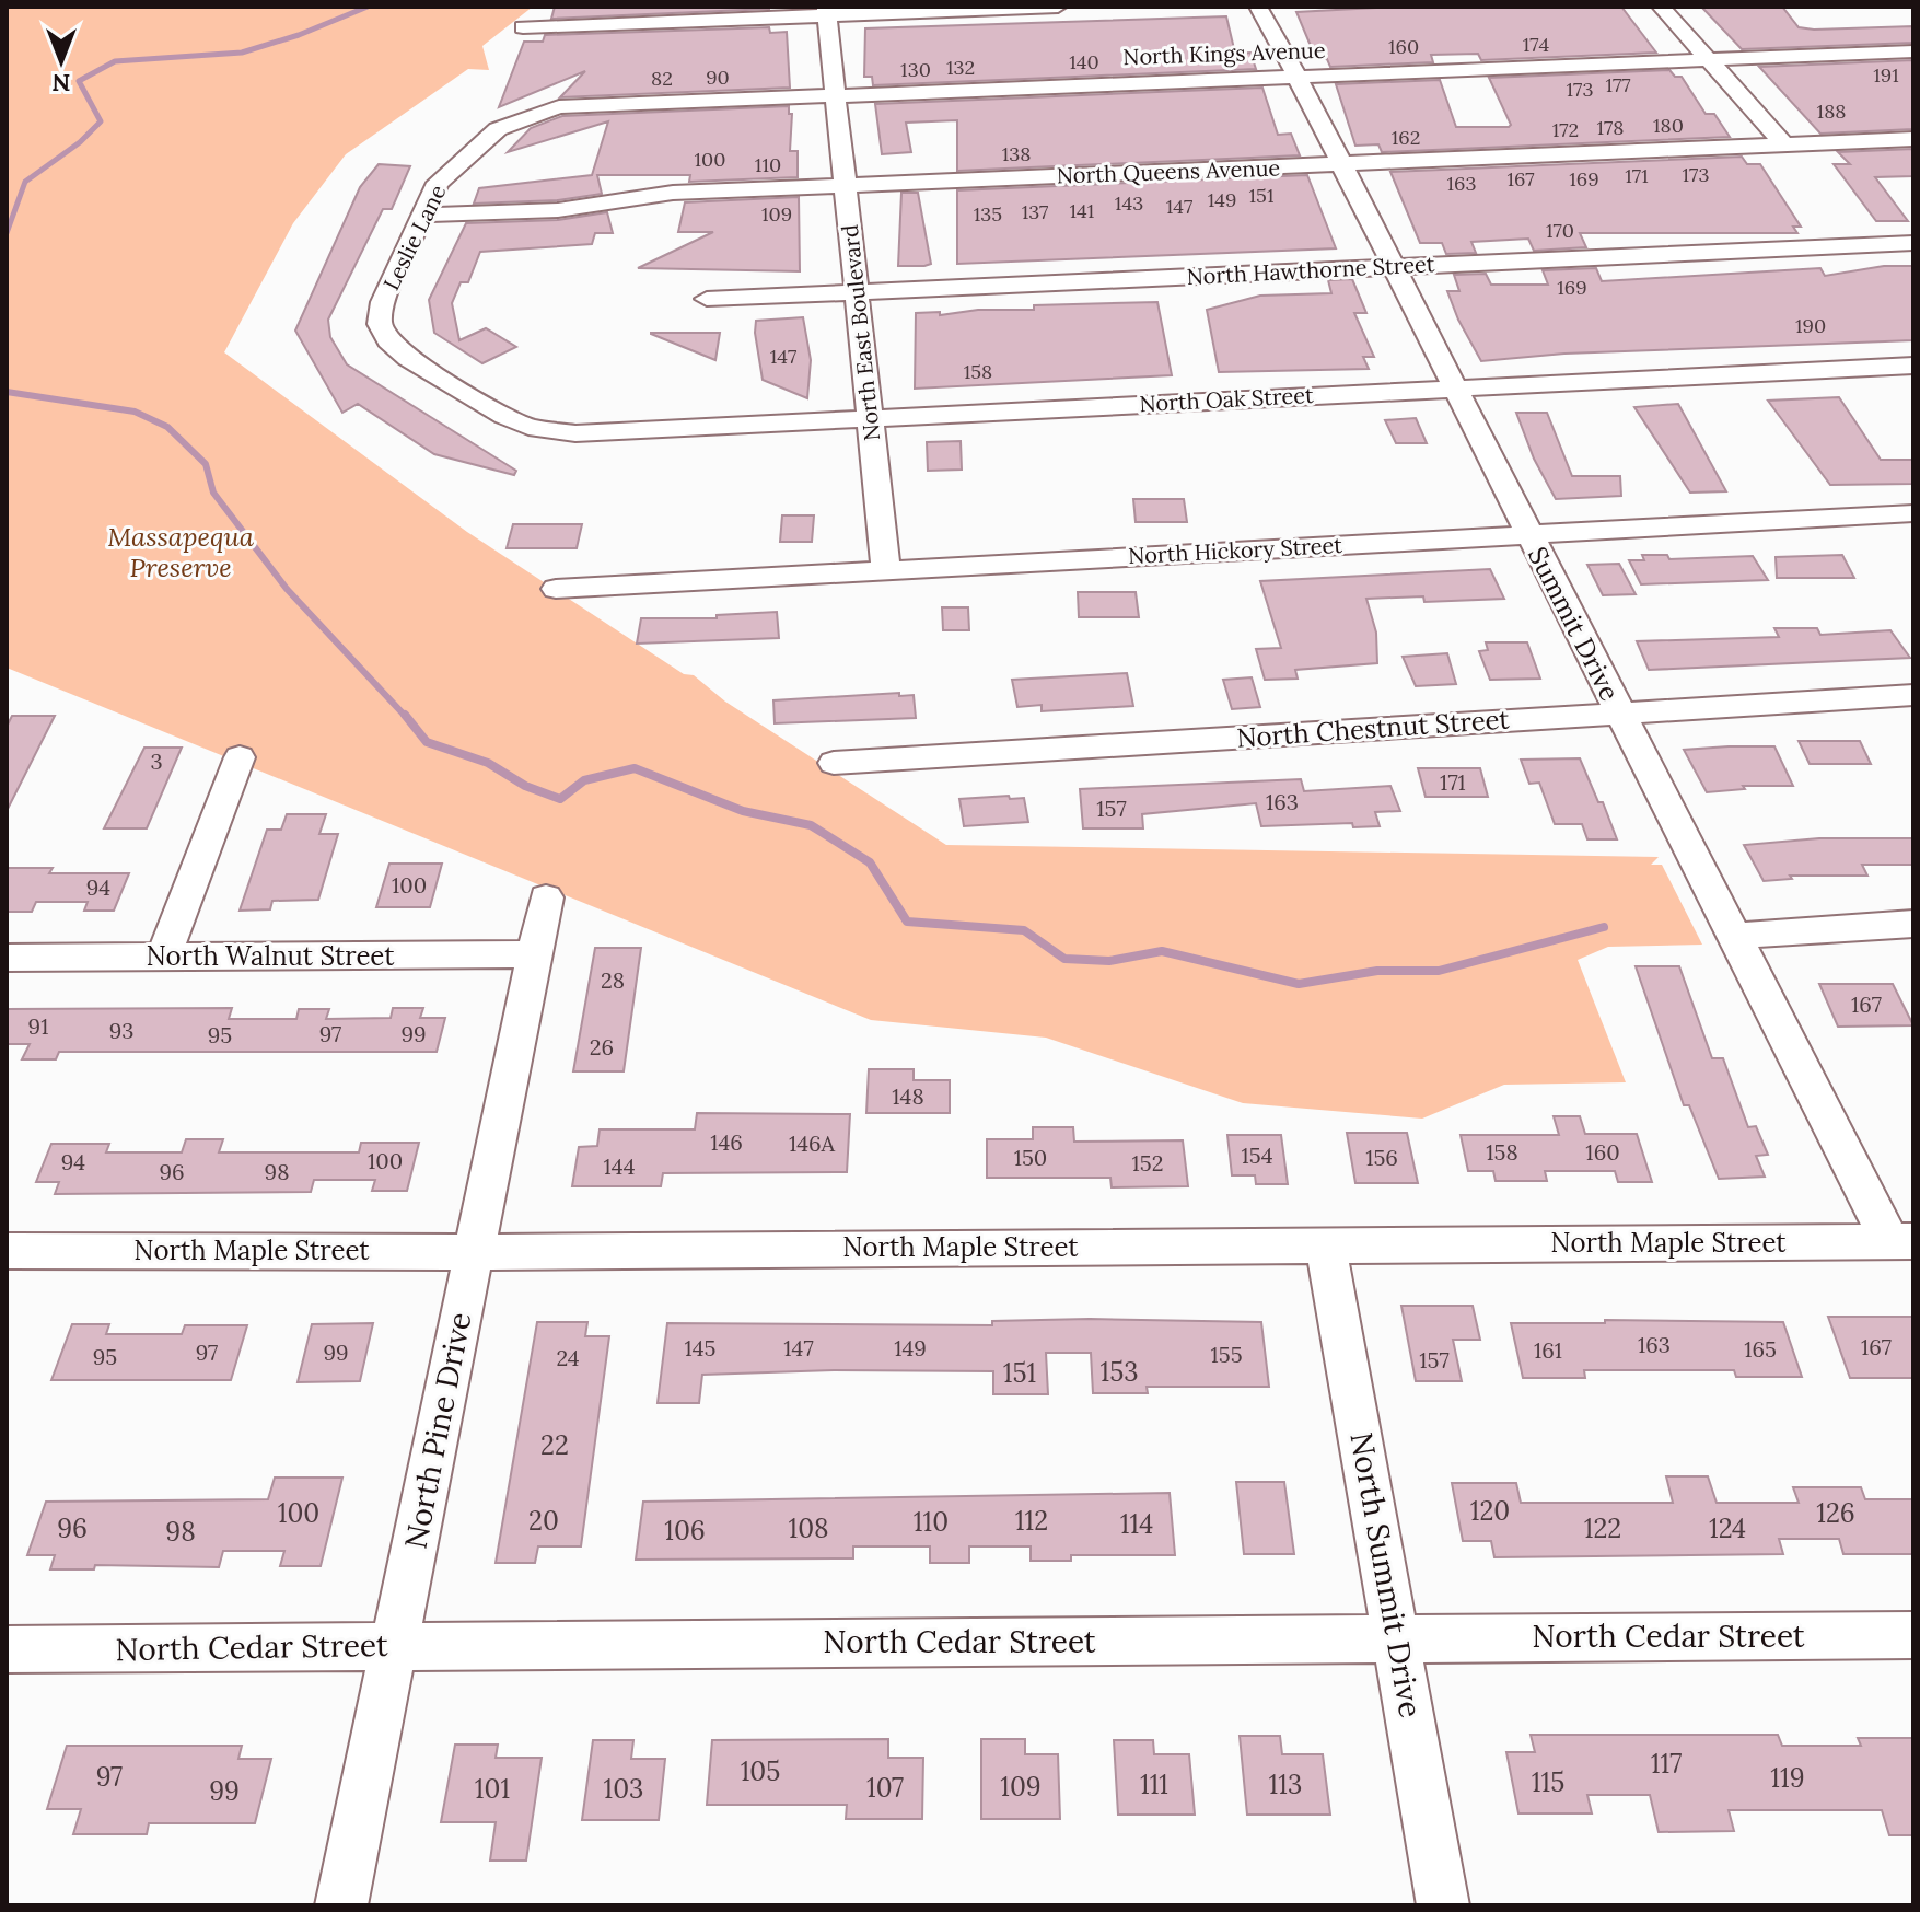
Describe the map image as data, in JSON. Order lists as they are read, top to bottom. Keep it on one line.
{"streets":{"street":["North Kings Avenue","North Queens Avenue","Leslie Lane","North Hawthorne Street","North East Boulevard","North Oak Street","North Hickory Street","Summit Drive","North Chestnut Street","North Walnut Street","North Maple Street","North Pine Drive","North Summit Drive","North Cedar Street"]},"crossings":[["North Kings Avenue","Leslie Lane"],["North Kings Avenue","North East Boulevard"],["North Kings Avenue","Summit Drive"],["North Queens Avenue","Leslie Lane"],["North Queens Avenue","North East Boulevard"],["North Queens Avenue","Summit Drive"],["Leslie Lane","North Oak Street"],["North Hawthorne Street","North East Boulevard"],["North Hawthorne Street","Summit Drive"],["North East Boulevard","North Oak Street"],["North East Boulevard","North Hickory Street"],["North Oak Street","Summit Drive"],["North Hickory Street","Summit Drive"],["Summit Drive","North Chestnut Street"],["Summit Drive","North Maple Street"],["North Walnut Street","North Pine Drive"],["North Maple Street","North Pine Drive"],["North Maple Street","North Summit Drive"],["North Pine Drive","North Cedar Street"],["North Summit Drive","North Cedar Street"]],"parks":["Massapequa Preserve"],"house_numbers":["174","160","140","132","130","191","90","82","177","173","188","180","178","172","162","138","100","110","173","171","167","169","163","151","149","143","147","141","137","109","135","170","169","190","147","158","3","171","163","157","100","94","28","167","91","93","97","99","95","26","148","146","146A","158","160","154","150","156","100","94","152","144","96","98","163","167","145","147","149","165","161","97","99","155","95","24","157","153","151","22","120","100","126","20","112","110","114","96","108","122","124","106","98","117","105","97","119","115","111","113","109","107","101","103","99"],"north":"bottom"}
